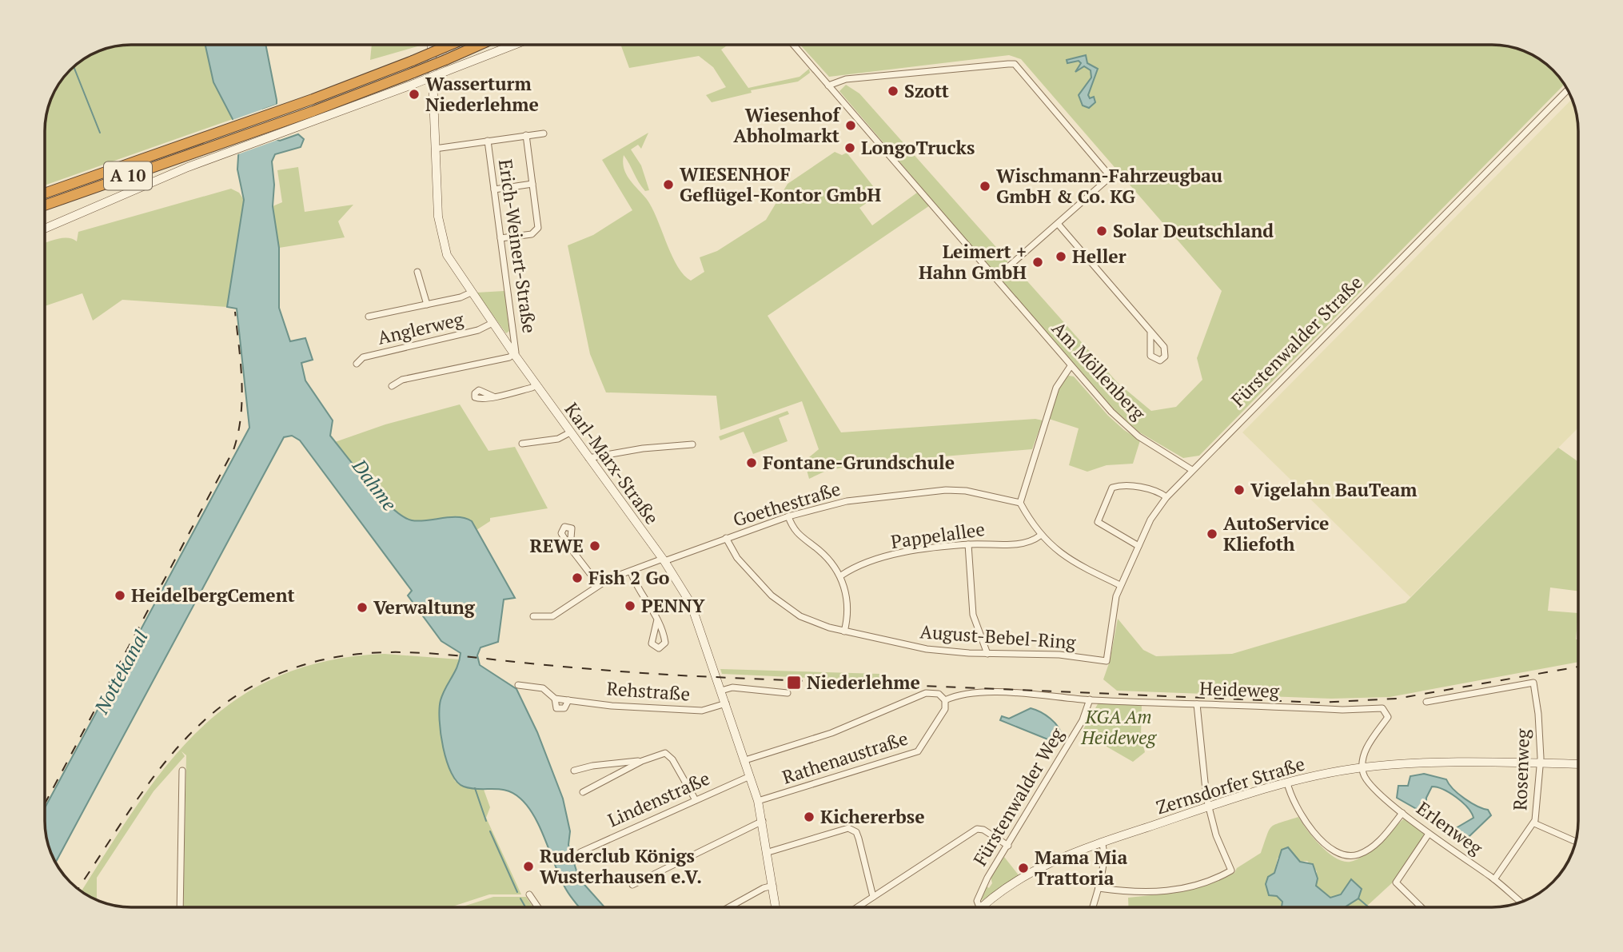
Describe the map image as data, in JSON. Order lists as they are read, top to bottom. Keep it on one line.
{"streets":{"highway":["A 10"],"street":["Erich-Weinert-Straße","Anglerweg","Fürstenwalder Straße","Am Möllenberg","Karl-Marx-Straße","Goethestraße","Pappelallee","August-Bebel-Ring","Heideweg","Rehstraße","Rathenaustraße","Rosenweg","Zernsdorfer Straße","Fürstenwalder Weg","Lindenstraße","Erlenweg"]},"crossings":[["Erich-Weinert-Straße","Karl-Marx-Straße"],["Anglerweg","Karl-Marx-Straße"],["Fürstenwalder Straße","Am Möllenberg"],["Fürstenwalder Straße","August-Bebel-Ring"],["Karl-Marx-Straße","Goethestraße"],["Karl-Marx-Straße","Rehstraße"],["Karl-Marx-Straße","Rathenaustraße"],["Karl-Marx-Straße","Lindenstraße"],["Goethestraße","August-Bebel-Ring"],["Heideweg","Rathenaustraße"],["Heideweg","Zernsdorfer Straße"],["Heideweg","Fürstenwalder Weg"],["Heideweg","Erlenweg"],["Rosenweg","Zernsdorfer Straße"],["Rosenweg","Erlenweg"],["Zernsdorfer Straße","Erlenweg"]],"water":["Dahme","Nottekanal"],"parks":["KGA Am Heideweg"],"places":{"other":["Szott","Wasserturm Niederlehme","Wiesenhof Abholmarkt","LongoTrucks","WIESENHOF Geflügel-Kontor GmbH","Wischmann-Fahrzeugbau GmbH & Co. KG","Solar Deutschland","Heller","Leimert + Hahn GmbH","Fontane-Grundschule","Vigelahn BauTeam","AutoService Kliefoth","REWE","Fish 2 Go","HeidelbergCement","PENNY","Verwaltung","Kichererbse","Ruderclub Königs Wusterhausen e.V.","Mama Mia Trattoria"],"transit":["Niederlehme"]}}
